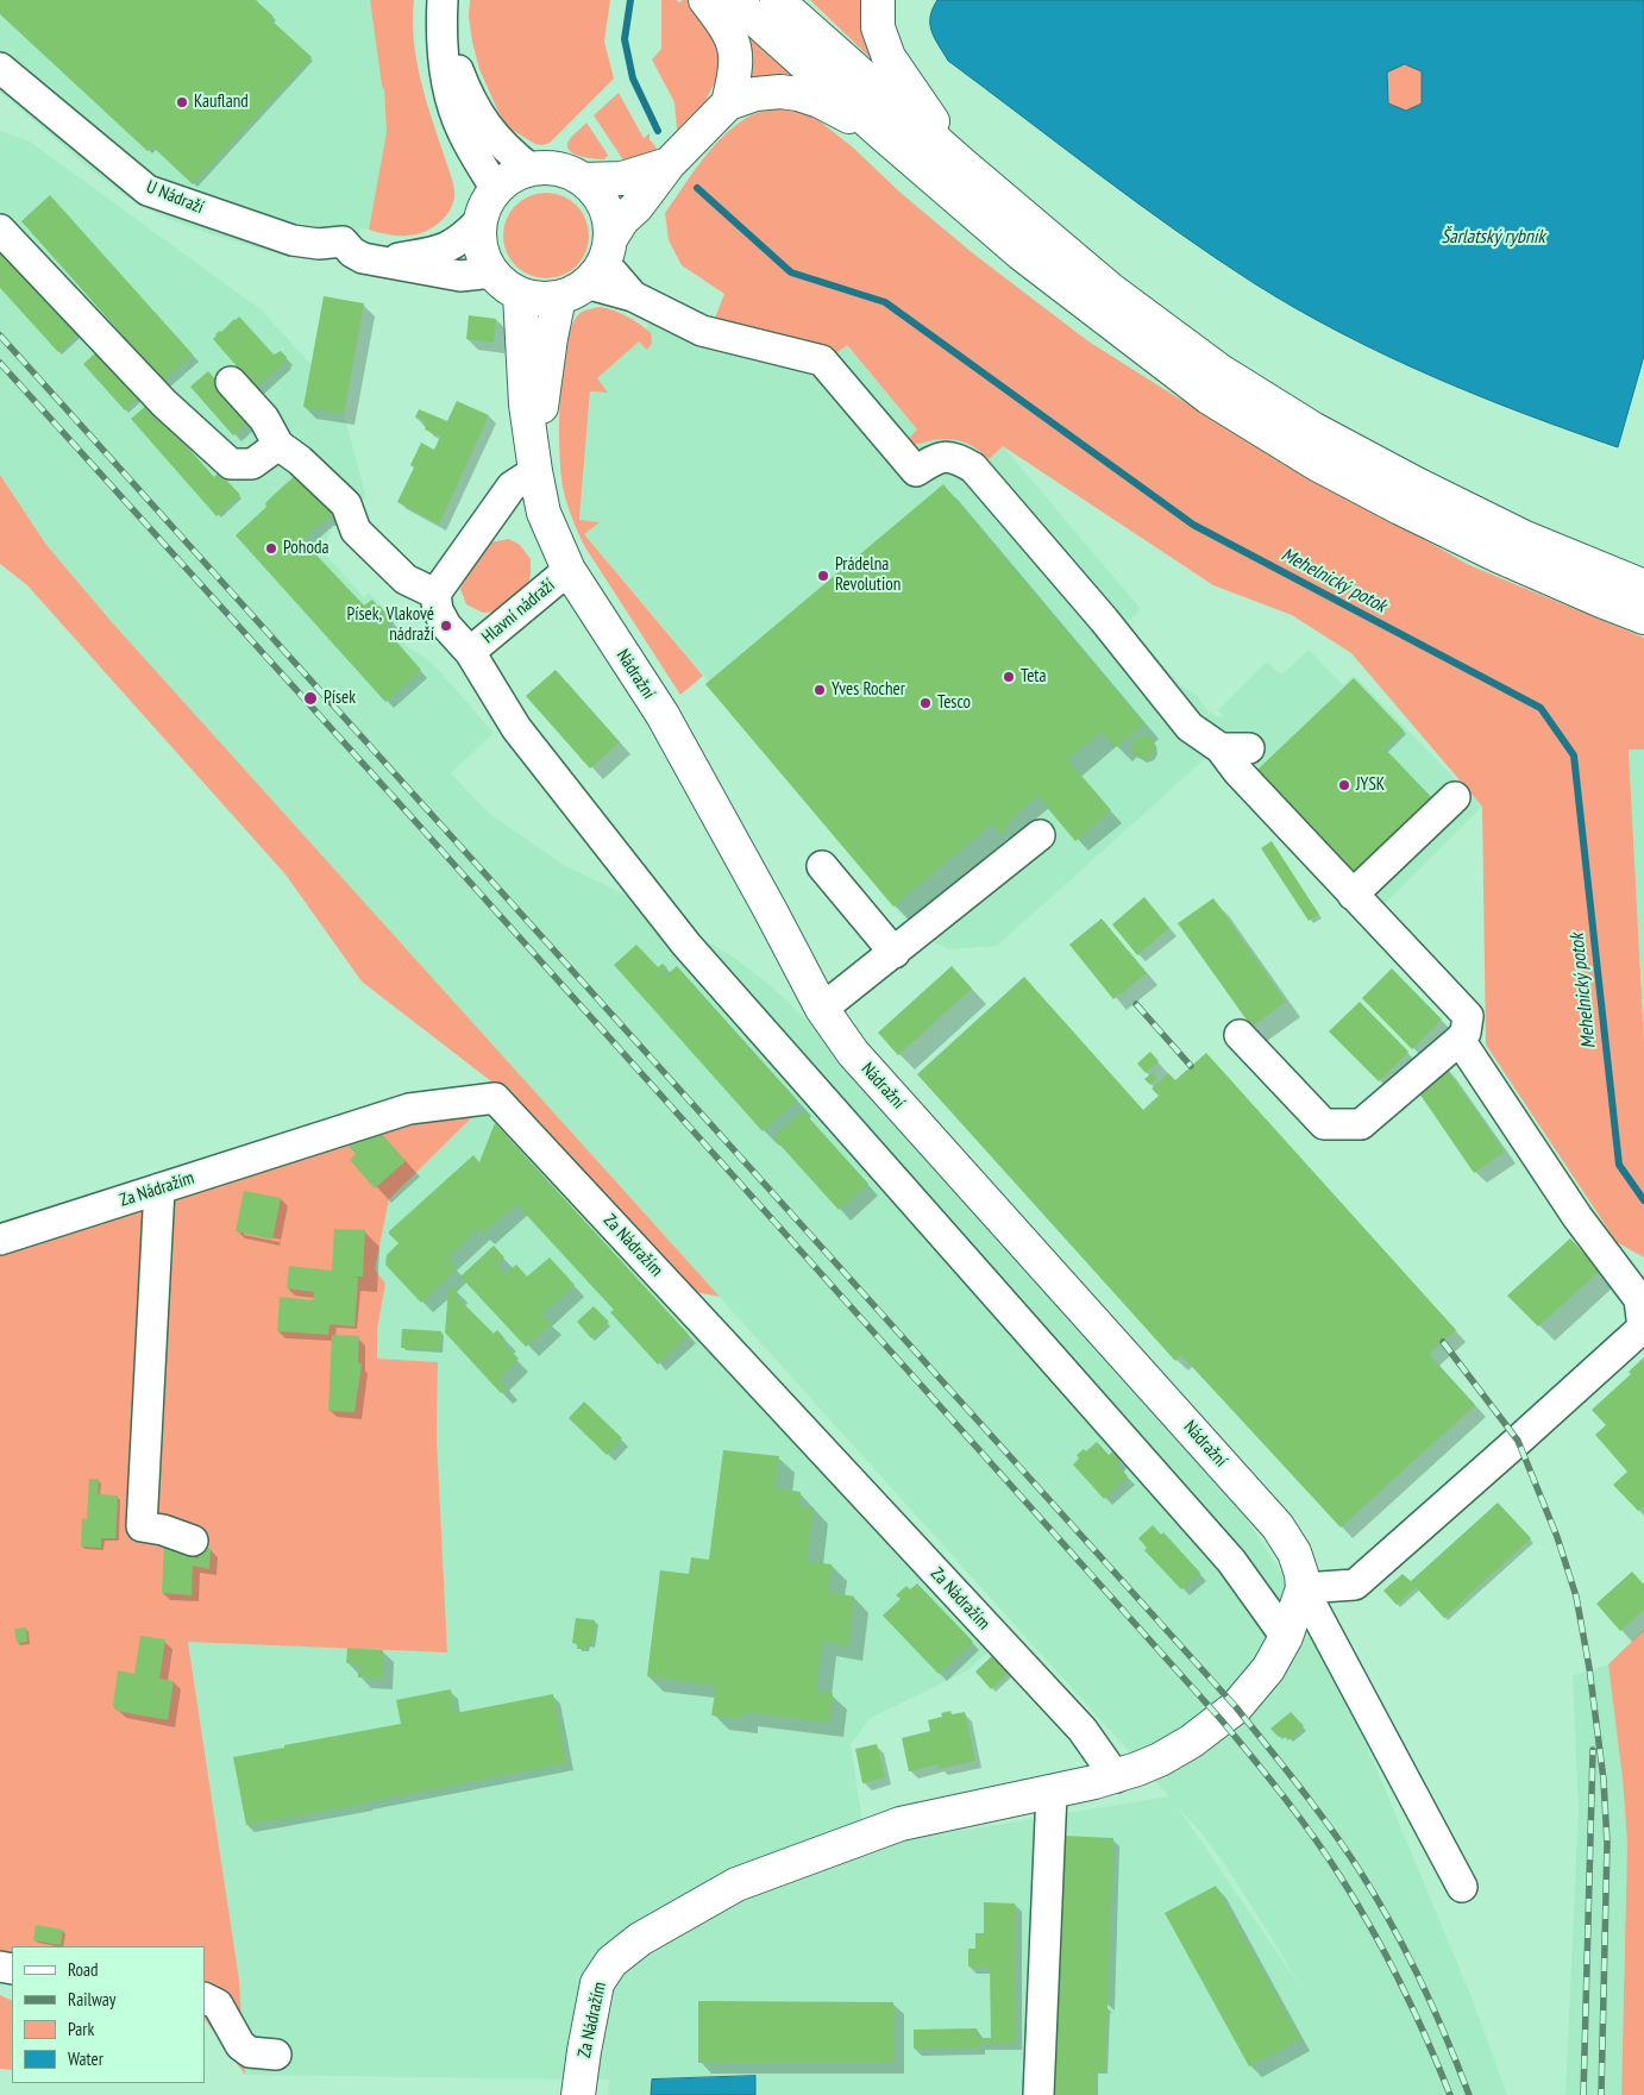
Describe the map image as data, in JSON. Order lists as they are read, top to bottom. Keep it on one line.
{"streets":{"main road":["Nádražní","Za Nádražím"],"street":["U Nádraží","Hlavní nádraží"]},"crossings":[["U Nádraží","Nádražní"],["Hlavní nádraží","Nádražní"]],"water":["Šarlatský rybník","Mehelnický potok"],"places":["Kaufland","Pohoda","Prádelna Revolution","Písek, Vlakové nádraží","Teta","Yves Rocher","Písek","Tesco","JYSK"],"legend":["Road","Railway","Park","Water"]}
